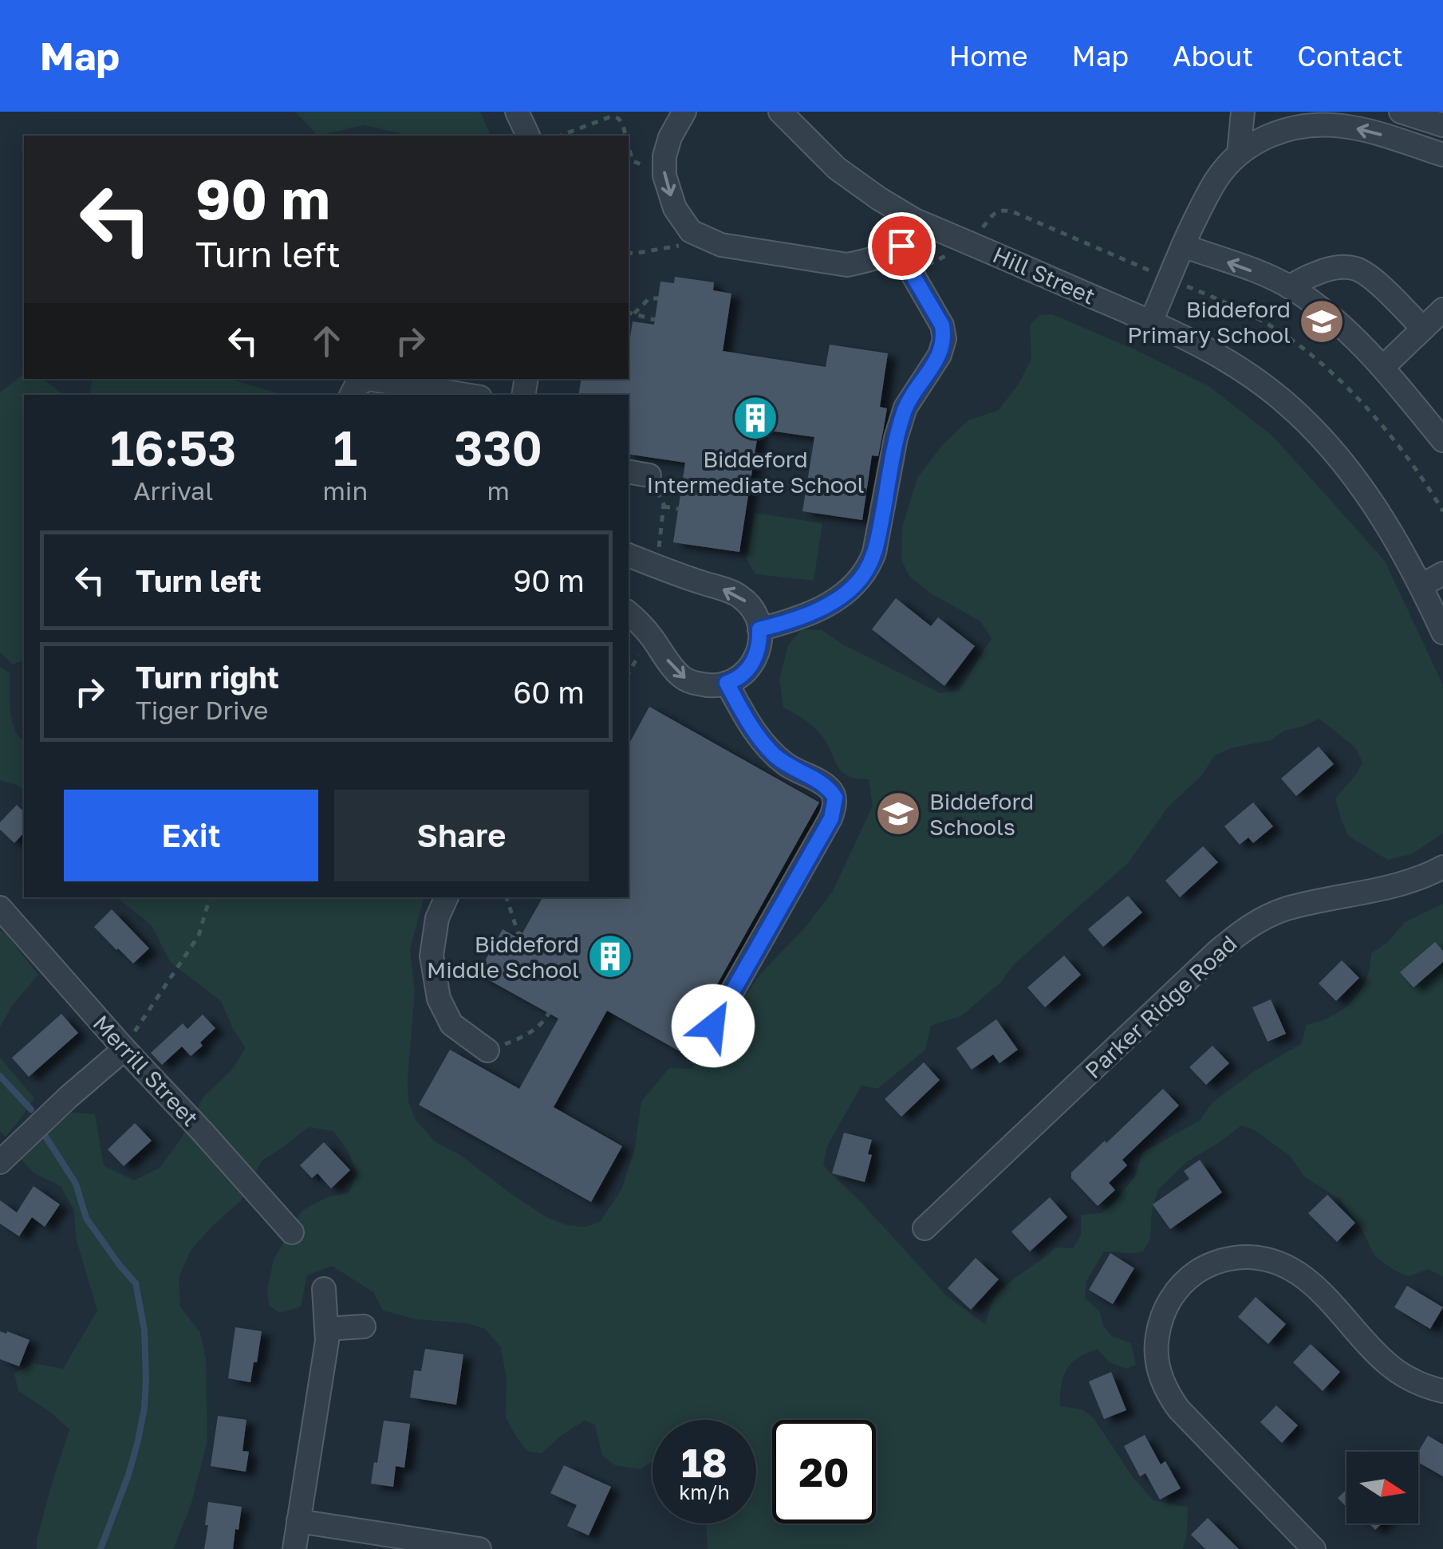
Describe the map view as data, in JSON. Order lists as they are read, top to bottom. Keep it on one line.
{"streets":{"street":["Hill Street","Parker Ridge Road","Merrill Street"]},"places":{"school or university":["Biddeford Primary School","Biddeford Schools"],"building":["Biddeford Intermediate School","Biddeford Middle School"]},"north":"right","page":{"header":"Map","nav":["Home","Map","About","Contact"],"turn":["90 m","Turn left"],"eta":["16:53","Arrival","1","min","330","m"],"list":[{"name":"Turn left","value":"90 m"},{"name":"Turn right","note":"Tiger Drive","value":"60 m"}],"buttons":["Exit","Share"],"speed":"18 km/h","limit":"20"}}
